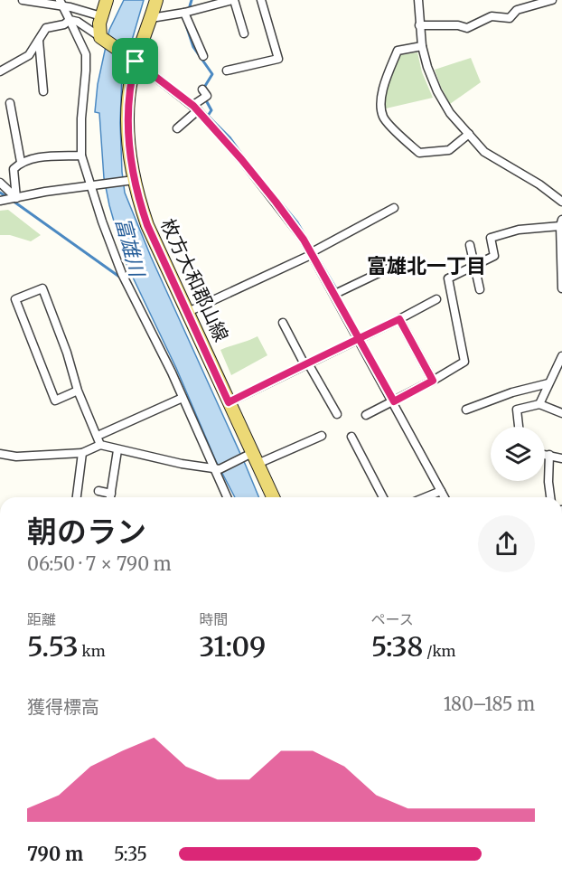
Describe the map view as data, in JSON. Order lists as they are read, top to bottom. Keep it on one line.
{"streets":{"main road":["枚方大和郡山線"]},"districts":["富雄北一丁目"],"water":["富雄川"],"page":{"heading":["朝のラン","06:50 · 7 × 790 m"],"stats":[["距離","5.53 km"],["時間","31:09"],["ペース","5:38 /km"]],"chart":["獲得標高","180–185 m"],"list":[{"name":"790 m","note":"5:35"}]}}
